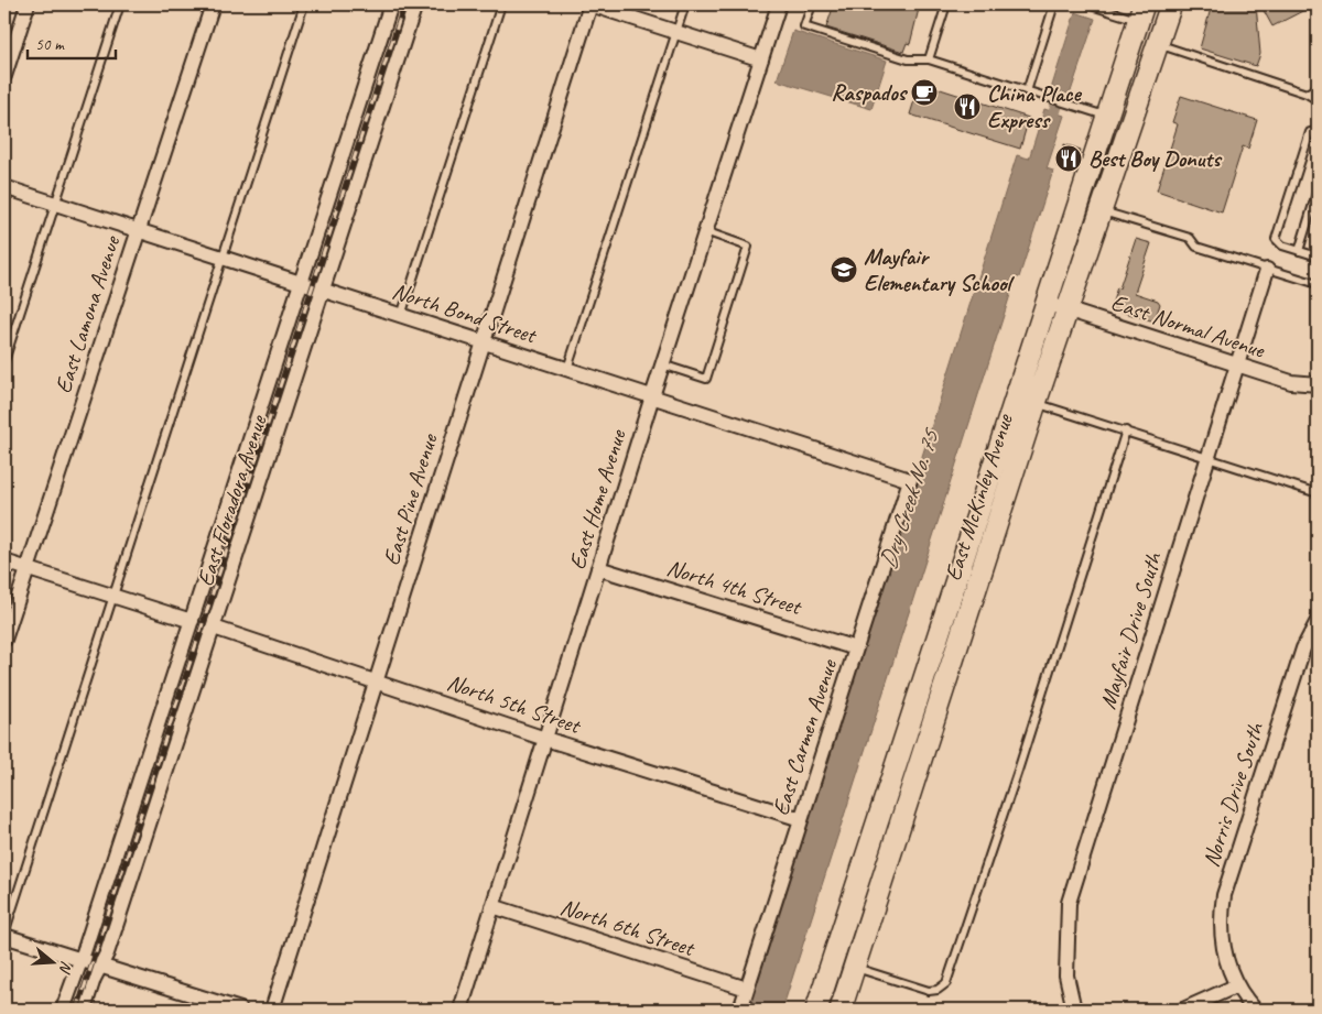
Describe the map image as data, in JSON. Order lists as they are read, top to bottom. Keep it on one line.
{"streets":{"main road":["East McKinley Avenue"],"street":["North Bond Street","East Lamona Avenue","East Normal Avenue","East Pine Avenue","East Home Avenue","East Floradora Avenue","North 4th Street","Mayfair Drive South","North 5th Street","East Carmen Avenue","Norris Drive South","North 6th Street"]},"crossings":[["North Bond Street","East Lamona Avenue"],["North Bond Street","East Pine Avenue"],["North Bond Street","East Home Avenue"],["North Bond Street","East Floradora Avenue"],["North Bond Street","East Carmen Avenue"],["East Normal Avenue","East McKinley Avenue"],["East Normal Avenue","Mayfair Drive South"],["East Pine Avenue","North 5th Street"],["East Home Avenue","North 4th Street"],["East Home Avenue","North 5th Street"],["East Home Avenue","North 6th Street"],["East Floradora Avenue","North 5th Street"],["North 4th Street","East Carmen Avenue"],["North 5th Street","East Carmen Avenue"],["East Carmen Avenue","North 6th Street"]],"water":["Dry Creek No. 75"],"places":{"cafe":["Raspados"],"restaurant":["China Place Express","Best Boy Donuts"],"school or university":["Mayfair Elementary School"]},"scale_bar":"50 m","north":"right"}
